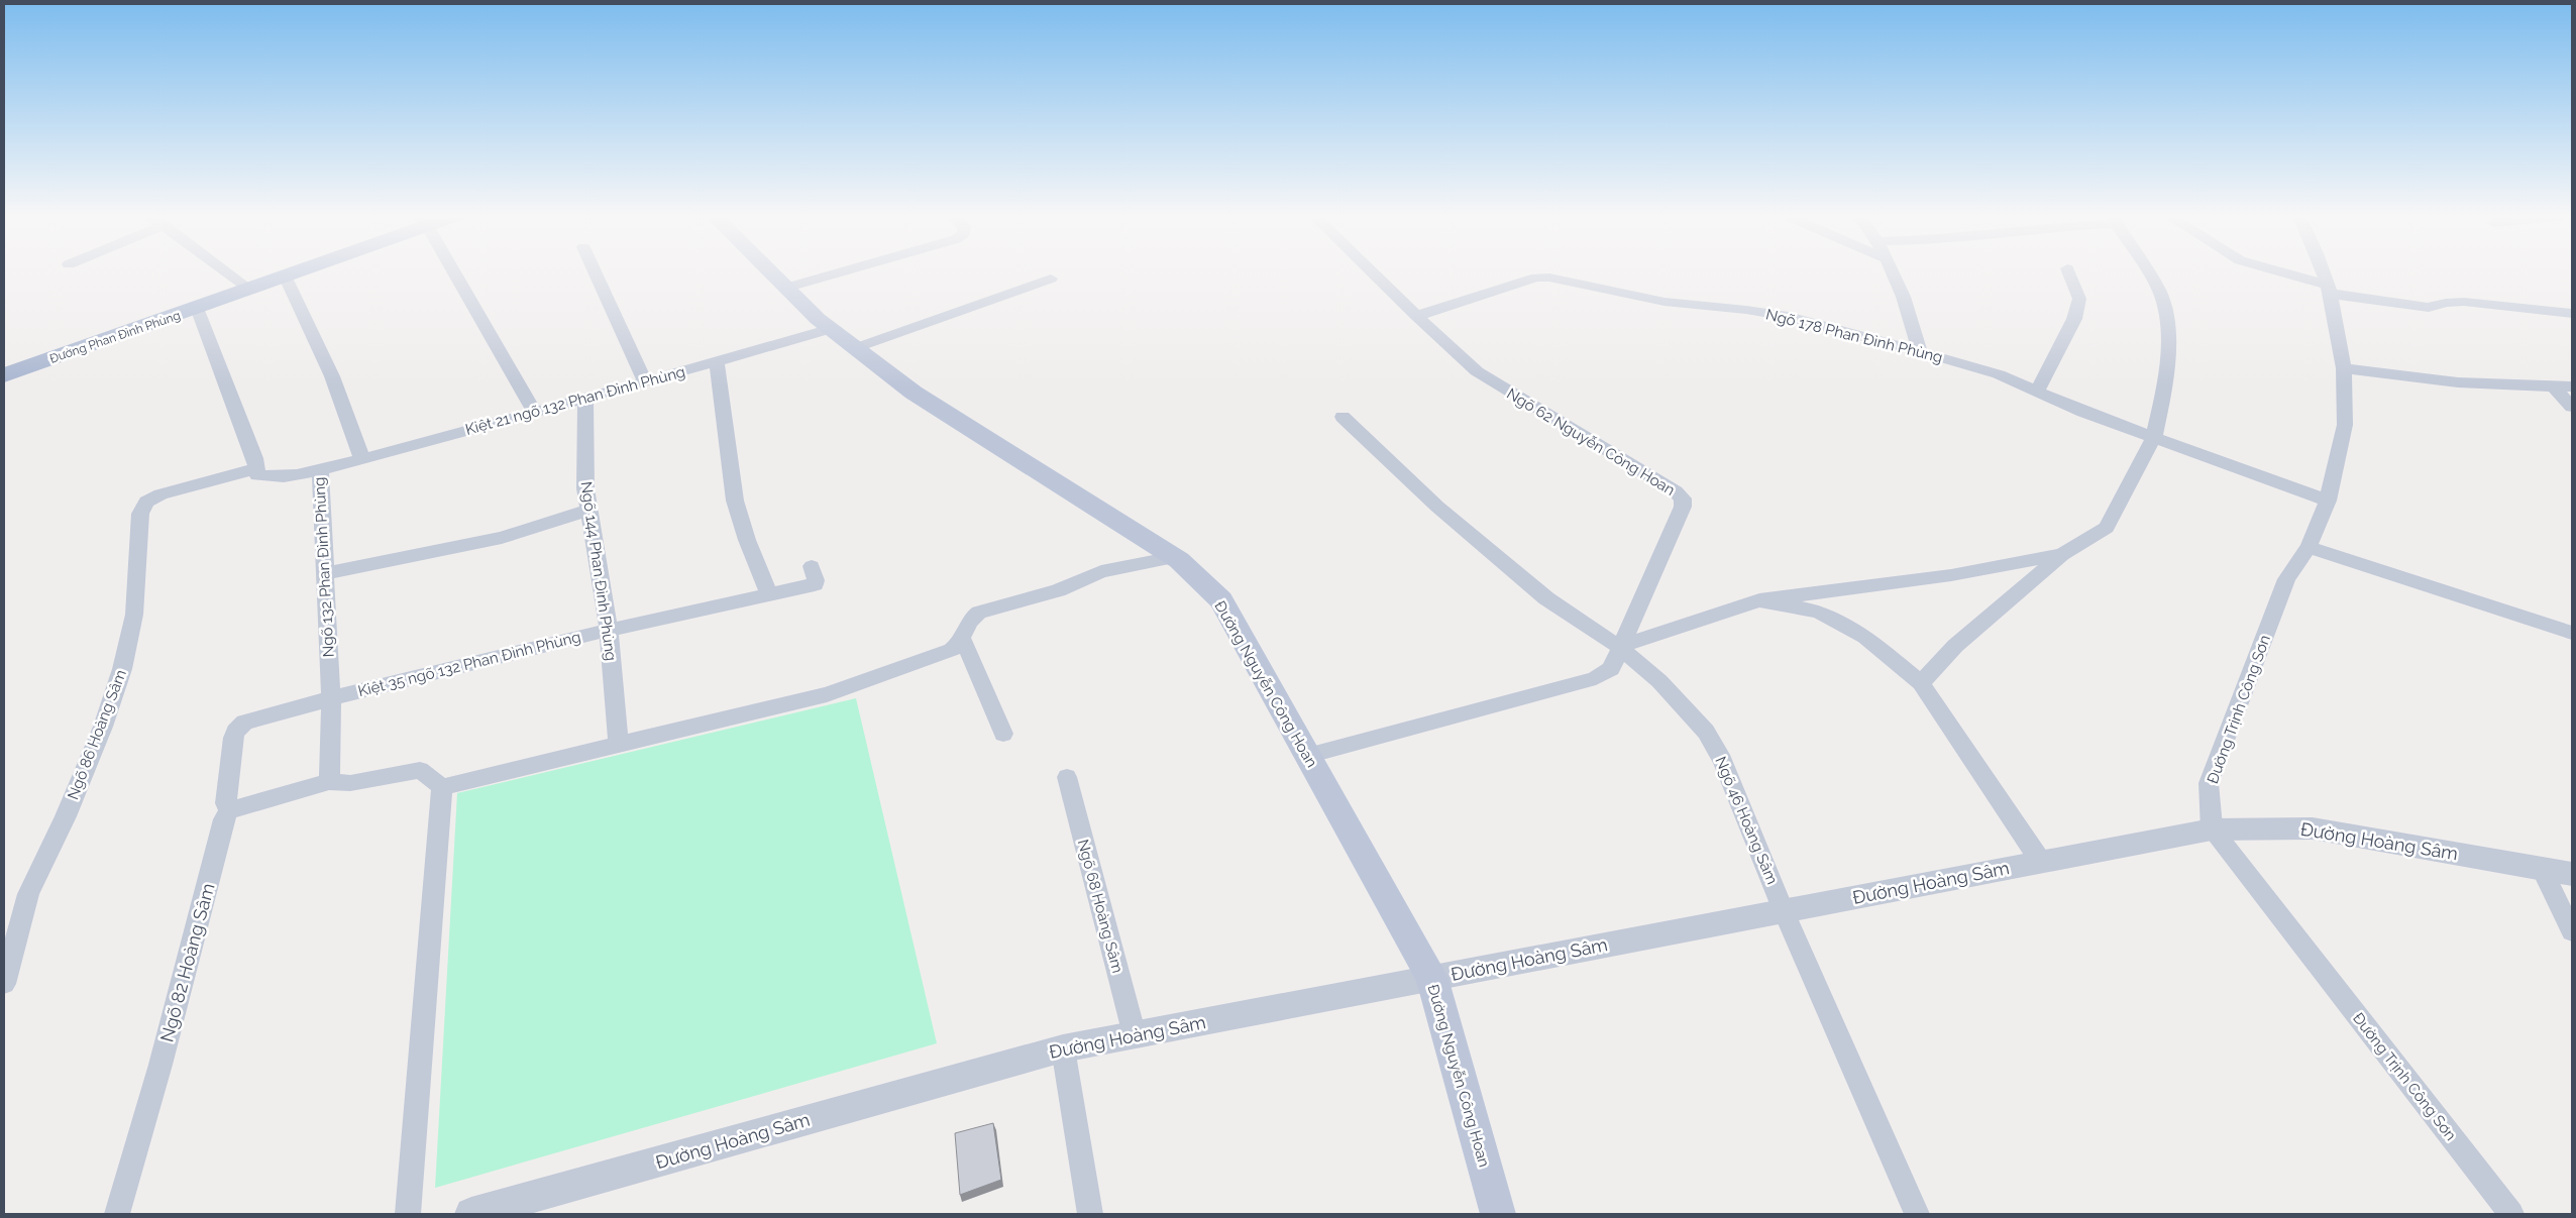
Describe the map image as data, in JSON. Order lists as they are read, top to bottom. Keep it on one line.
{"streets":{"main road":["Đường Phan Đình Phùng","Đường Nguyễn Công Hoan"],"street":["Ngõ 178 Phan Đình Phùng","Kiệt 21 ngõ 132 Phan Đình Phùng","Ngõ 62 Nguyễn Công Hoan","Ngõ 132 Phan Đình Phùng","Ngõ 144 Phan Đình Phùng","Kiệt 35 ngõ 132 Phan Đình Phùng","Đường Trịnh Công Sơn","Ngõ 86 Hoàng Sâm","Ngõ 46 Hoàng Sâm","Đường Hoàng Sâm","Ngõ 68 Hoàng Sâm","Ngõ 82 Hoàng Sâm"]},"crossings":[["Ngõ 178 Phan Đình Phùng","Ngõ 62 Nguyễn Công Hoan"],["Ngõ 178 Phan Đình Phùng","Đường Trịnh Công Sơn"],["Kiệt 21 ngõ 132 Phan Đình Phùng","Ngõ 132 Phan Đình Phùng"],["Kiệt 21 ngõ 132 Phan Đình Phùng","Ngõ 144 Phan Đình Phùng"],["Kiệt 21 ngõ 132 Phan Đình Phùng","Đường Nguyễn Công Hoan"],["Ngõ 62 Nguyễn Công Hoan","Đường Nguyễn Công Hoan"],["Ngõ 62 Nguyễn Công Hoan","Ngõ 46 Hoàng Sâm"],["Ngõ 132 Phan Đình Phùng","Kiệt 35 ngõ 132 Phan Đình Phùng"],["Ngõ 132 Phan Đình Phùng","Ngõ 86 Hoàng Sâm"],["Ngõ 144 Phan Đình Phùng","Kiệt 35 ngõ 132 Phan Đình Phùng"],["Kiệt 35 ngõ 132 Phan Đình Phùng","Ngõ 82 Hoàng Sâm"],["Đường Nguyễn Công Hoan","Đường Hoàng Sâm"],["Đường Trịnh Công Sơn","Đường Hoàng Sâm"],["Ngõ 46 Hoàng Sâm","Đường Hoàng Sâm"],["Đường Hoàng Sâm","Ngõ 68 Hoàng Sâm"]]}
